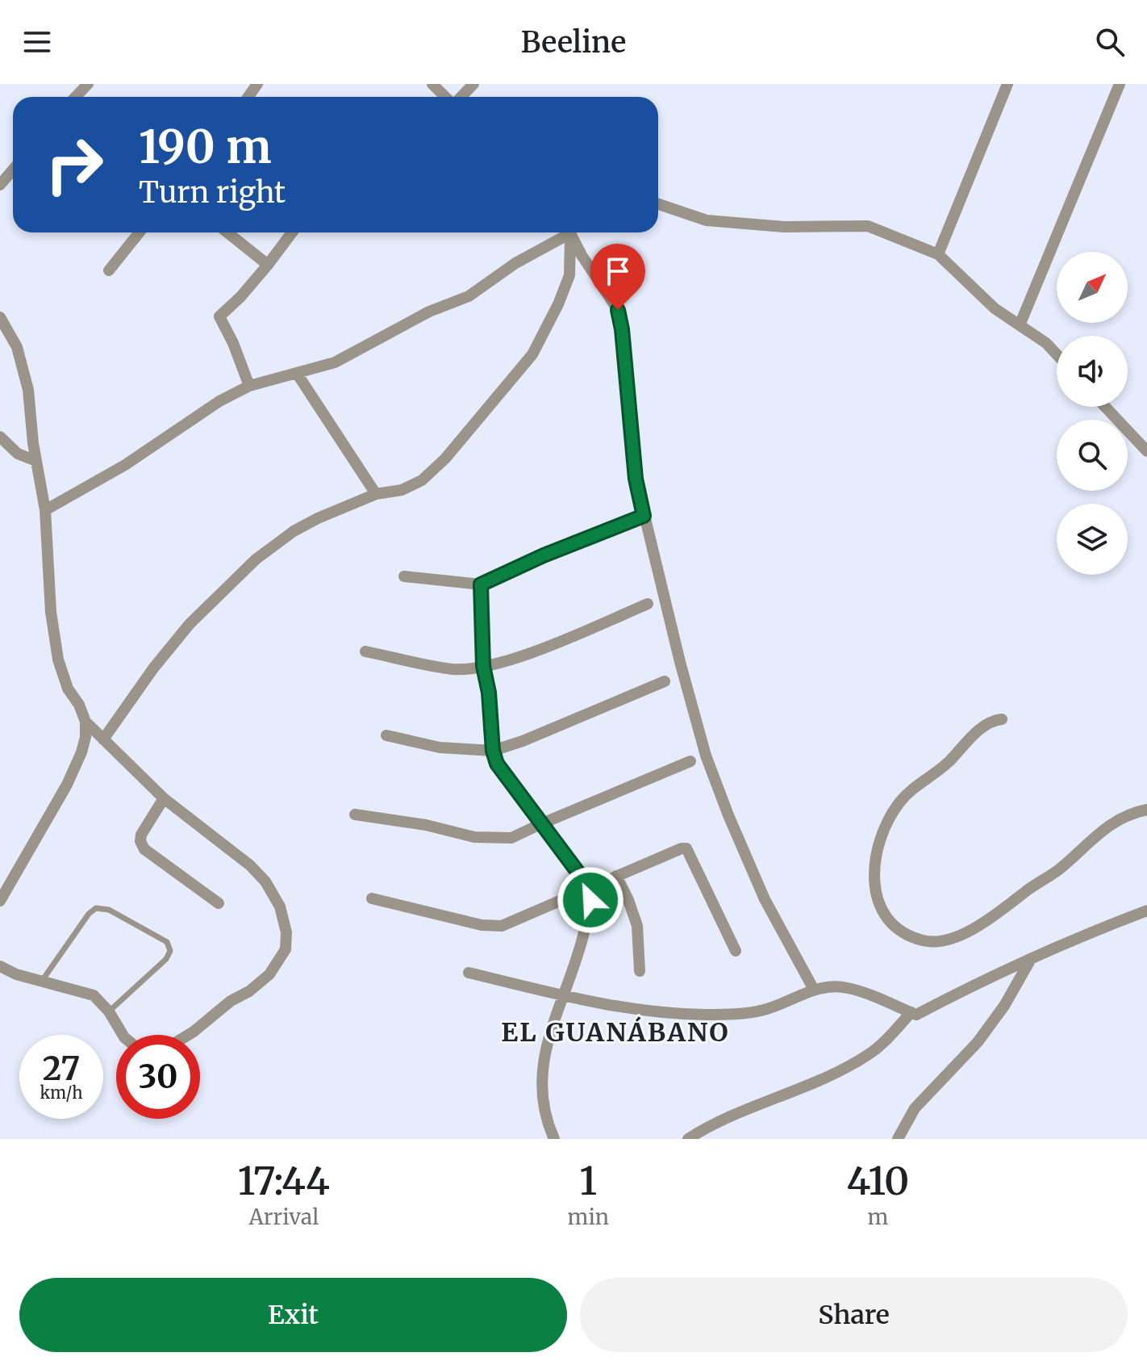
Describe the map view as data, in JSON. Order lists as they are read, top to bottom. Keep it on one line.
{"districts":["EL GUANÁBANO"],"north":"top right","page":{"header":"Beeline","turn":["190 m","Turn right"],"speed":"27 km/h","limit":"30","eta":["17:44","Arrival","1","min","410","m"],"buttons":["Exit","Share"]}}
